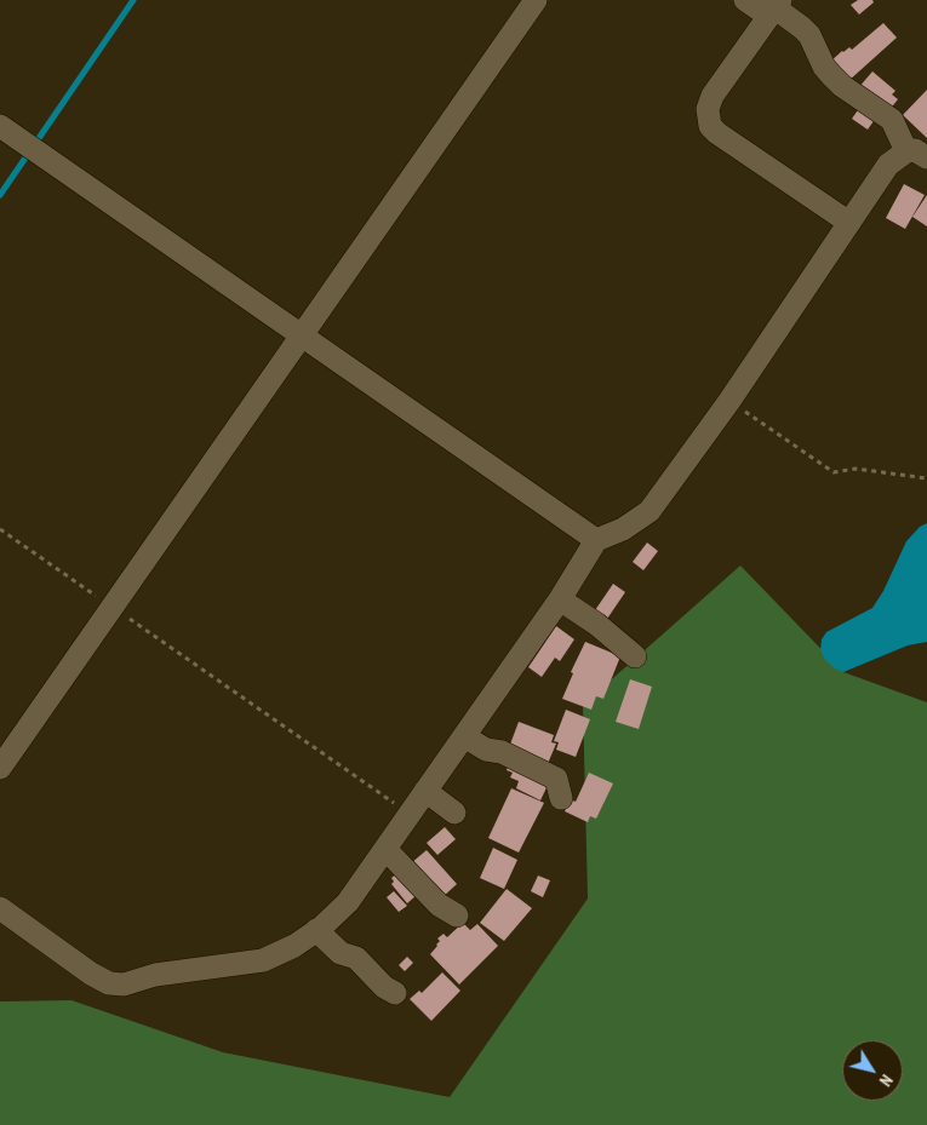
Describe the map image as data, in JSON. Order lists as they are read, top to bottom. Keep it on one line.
{"north":"bottom right"}
